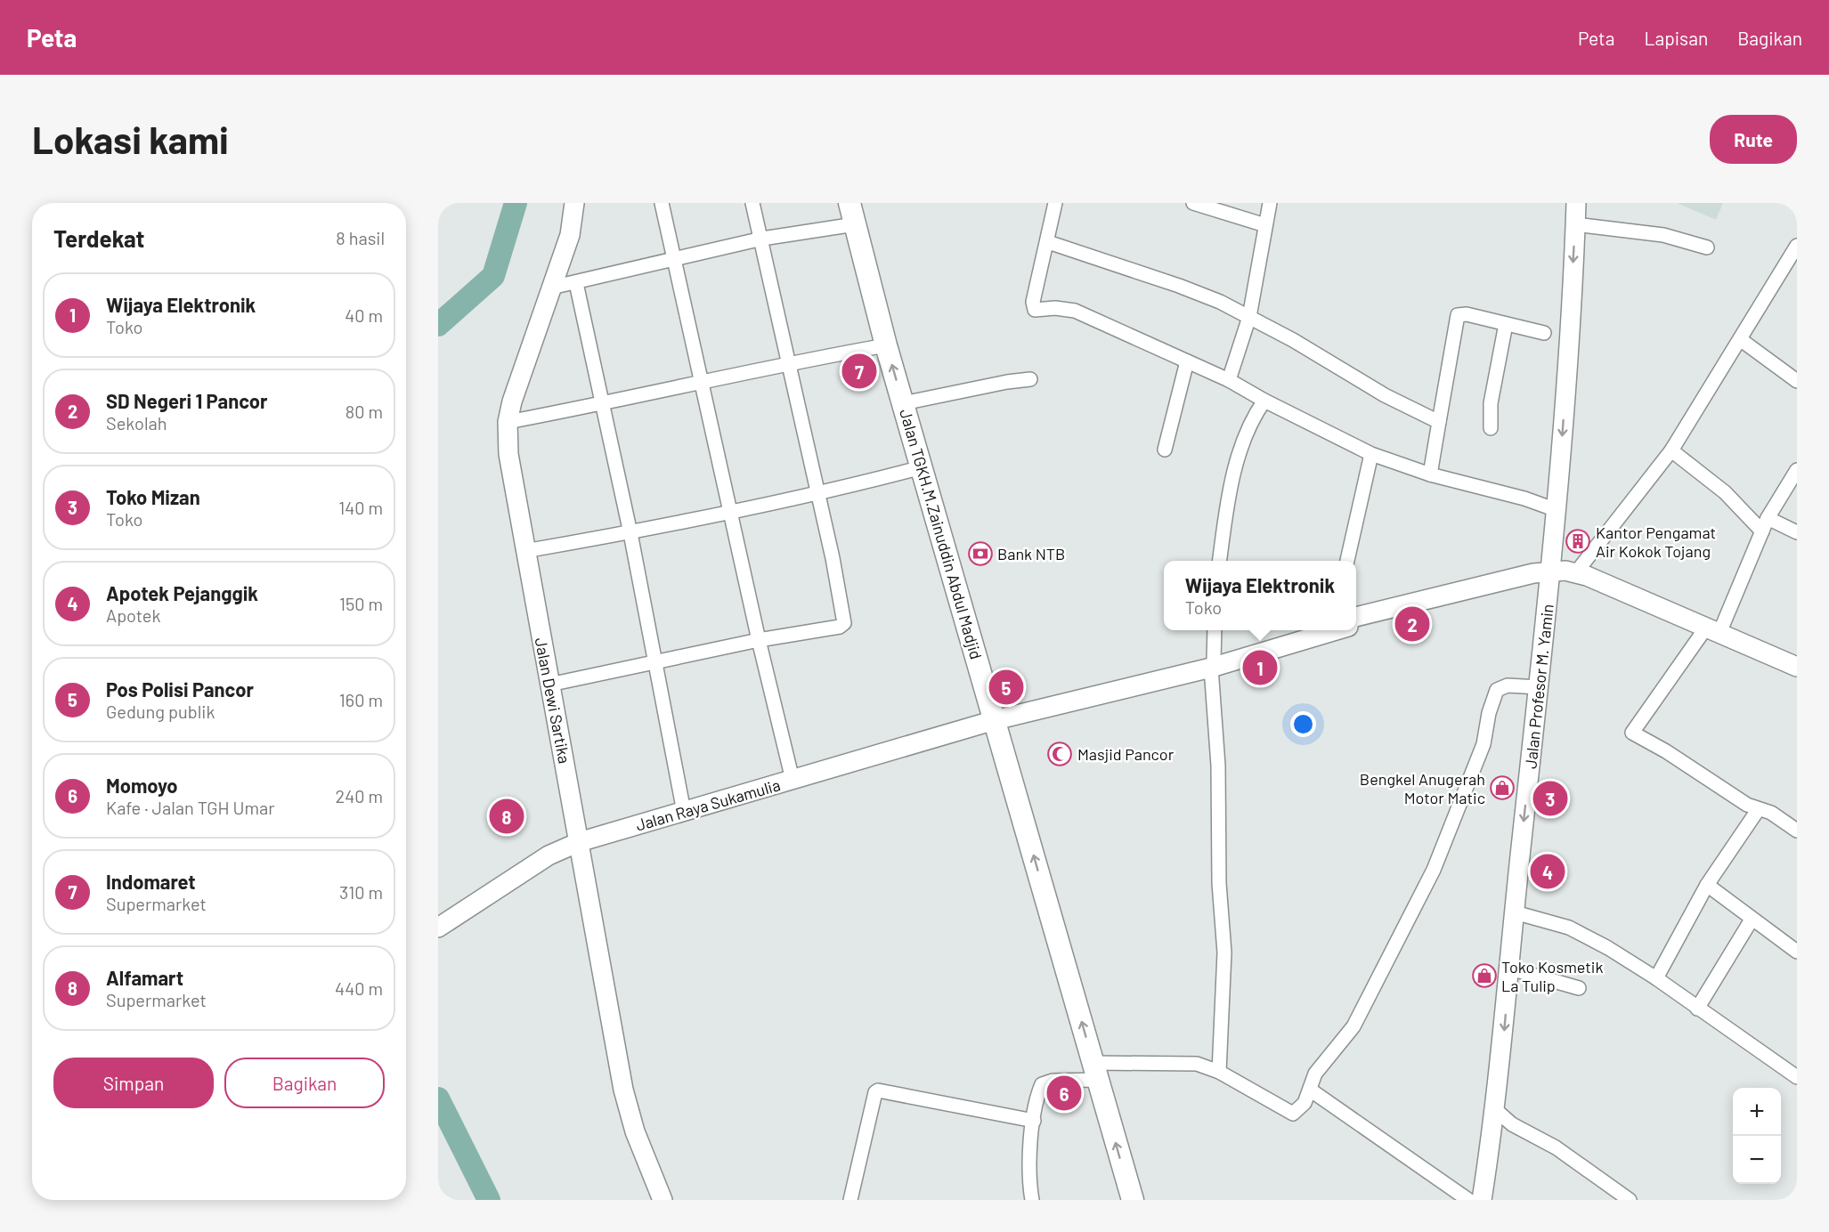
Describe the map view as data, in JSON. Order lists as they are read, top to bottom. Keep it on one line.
{"streets":{"main road":["Jalan TGKH.M.Zainuddin Abdul Madjid","Jalan Profesor M. Yamin","Jalan Dewi Sartika","Jalan Raya Sukamulia"]},"crossings":[["Jalan TGKH.M.Zainuddin Abdul Madjid","Jalan Raya Sukamulia"],["Jalan Dewi Sartika","Jalan Raya Sukamulia"]],"one_way":["Jalan TGKH.M.Zainuddin Abdul Madjid","Jalan Profesor M. Yamin"],"places":{"building":["Kantor Pengamat Air Kokok Tojang"],"bank":["Bank NTB"],"mosque":["Masjid Pancor"],"shop":["Bengkel Anugerah Motor Matic","Toko Kosmetik La Tulip"]},"page":{"header":"Peta","nav":["Peta","Lapisan","Bagikan"],"buttons":["Rute",["Simpan","Bagikan"]],"title":"Lokasi kami","heading":["Terdekat","8 hasil"],"list":[{"mark":"1","name":"Wijaya Elektronik","note":"Toko","value":"40 m"},{"mark":"2","name":"SD Negeri 1 Pancor","note":"Sekolah","value":"80 m"},{"mark":"3","name":"Toko Mizan","note":"Toko","value":"140 m"},{"mark":"4","name":"Apotek Pejanggik","note":"Apotek","value":"150 m"},{"mark":"5","name":"Pos Polisi Pancor","note":"Gedung publik","value":"160 m"},{"mark":"6","name":"Momoyo","note":"Kafe · Jalan TGH Umar","value":"240 m"},{"mark":"7","name":"Indomaret","note":"Supermarket","value":"310 m"},{"mark":"8","name":"Alfamart","note":"Supermarket","value":"440 m"}],"pins":["7","2","1","5","3","8","4","6"],"popup":["Wijaya Elektronik","Toko"],"map_buttons":["+","−"]}}
